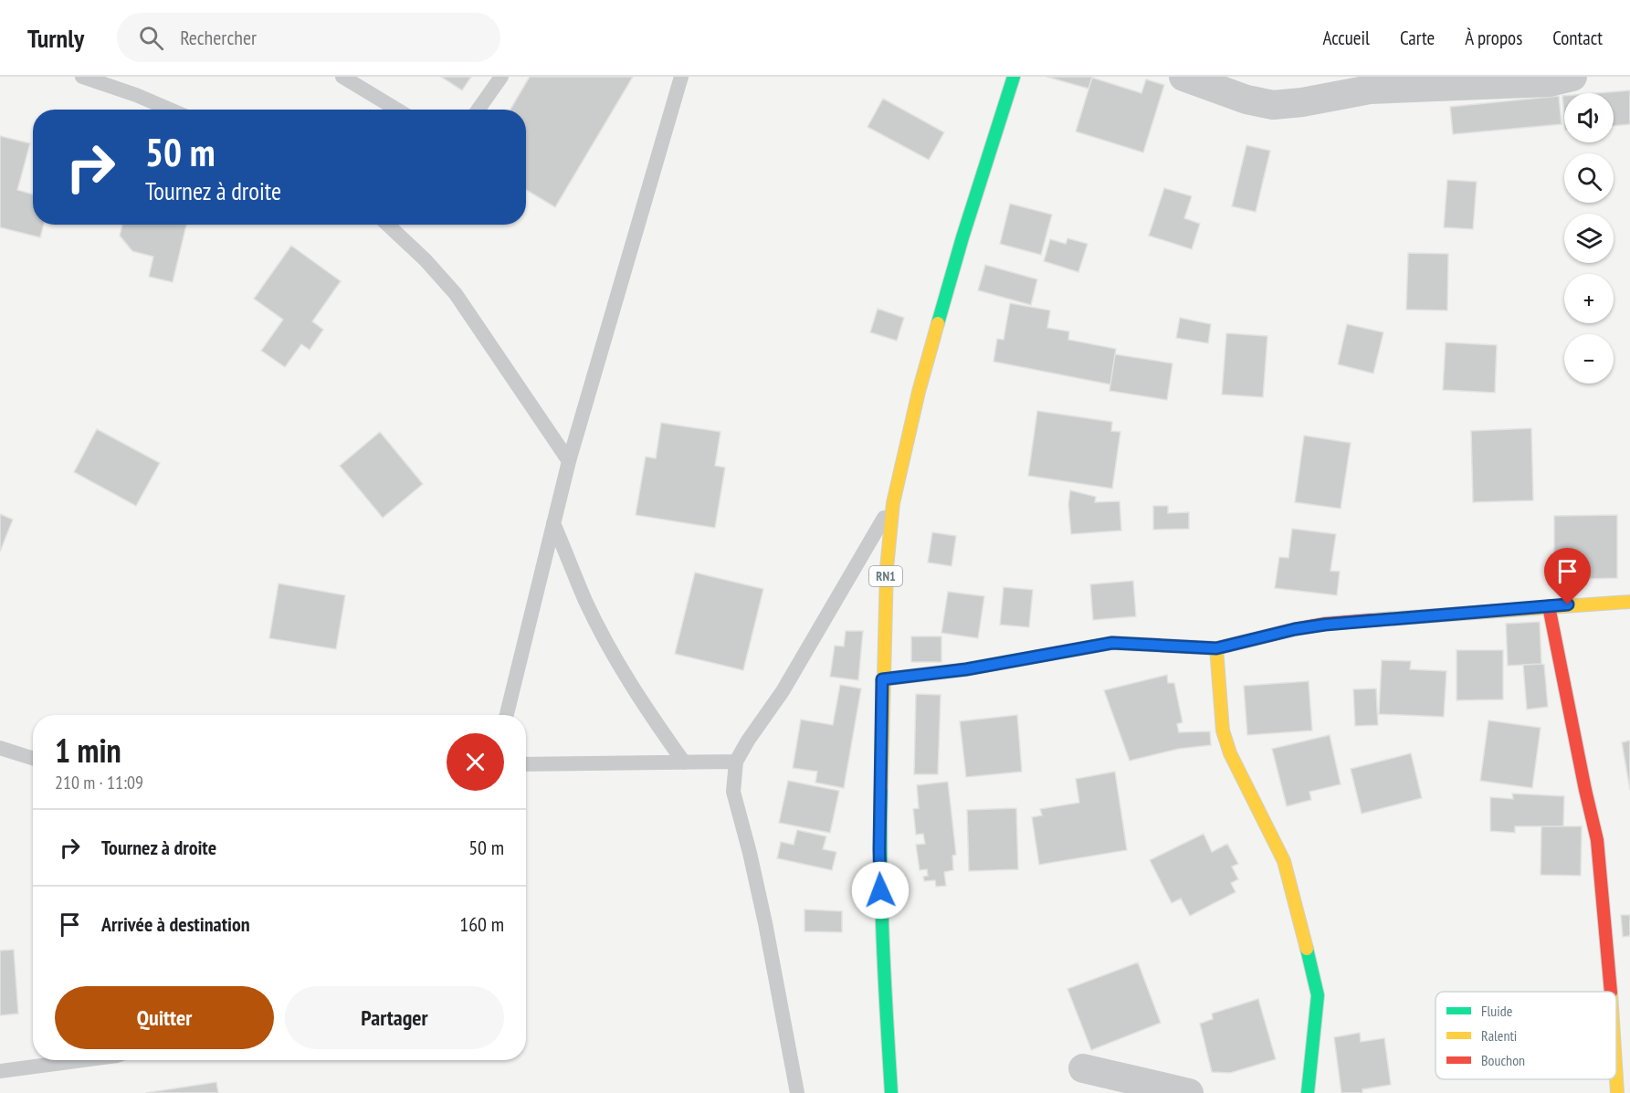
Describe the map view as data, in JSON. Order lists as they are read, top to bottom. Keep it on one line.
{"streets":{"main road":["RN1"]},"legend":["Fluide","Ralenti","Bouchon"],"page":{"header":"Turnly","search":"Rechercher","nav":["Accueil","Carte","À propos","Contact"],"map_buttons":["+","−"],"turn":["50 m","Tournez à droite"],"heading":["1 min","210 m · 11:09"],"list":[{"name":"Tournez à droite","value":"50 m"},{"name":"Arrivée à destination","value":"160 m"}],"buttons":["Quitter","Partager"]}}
